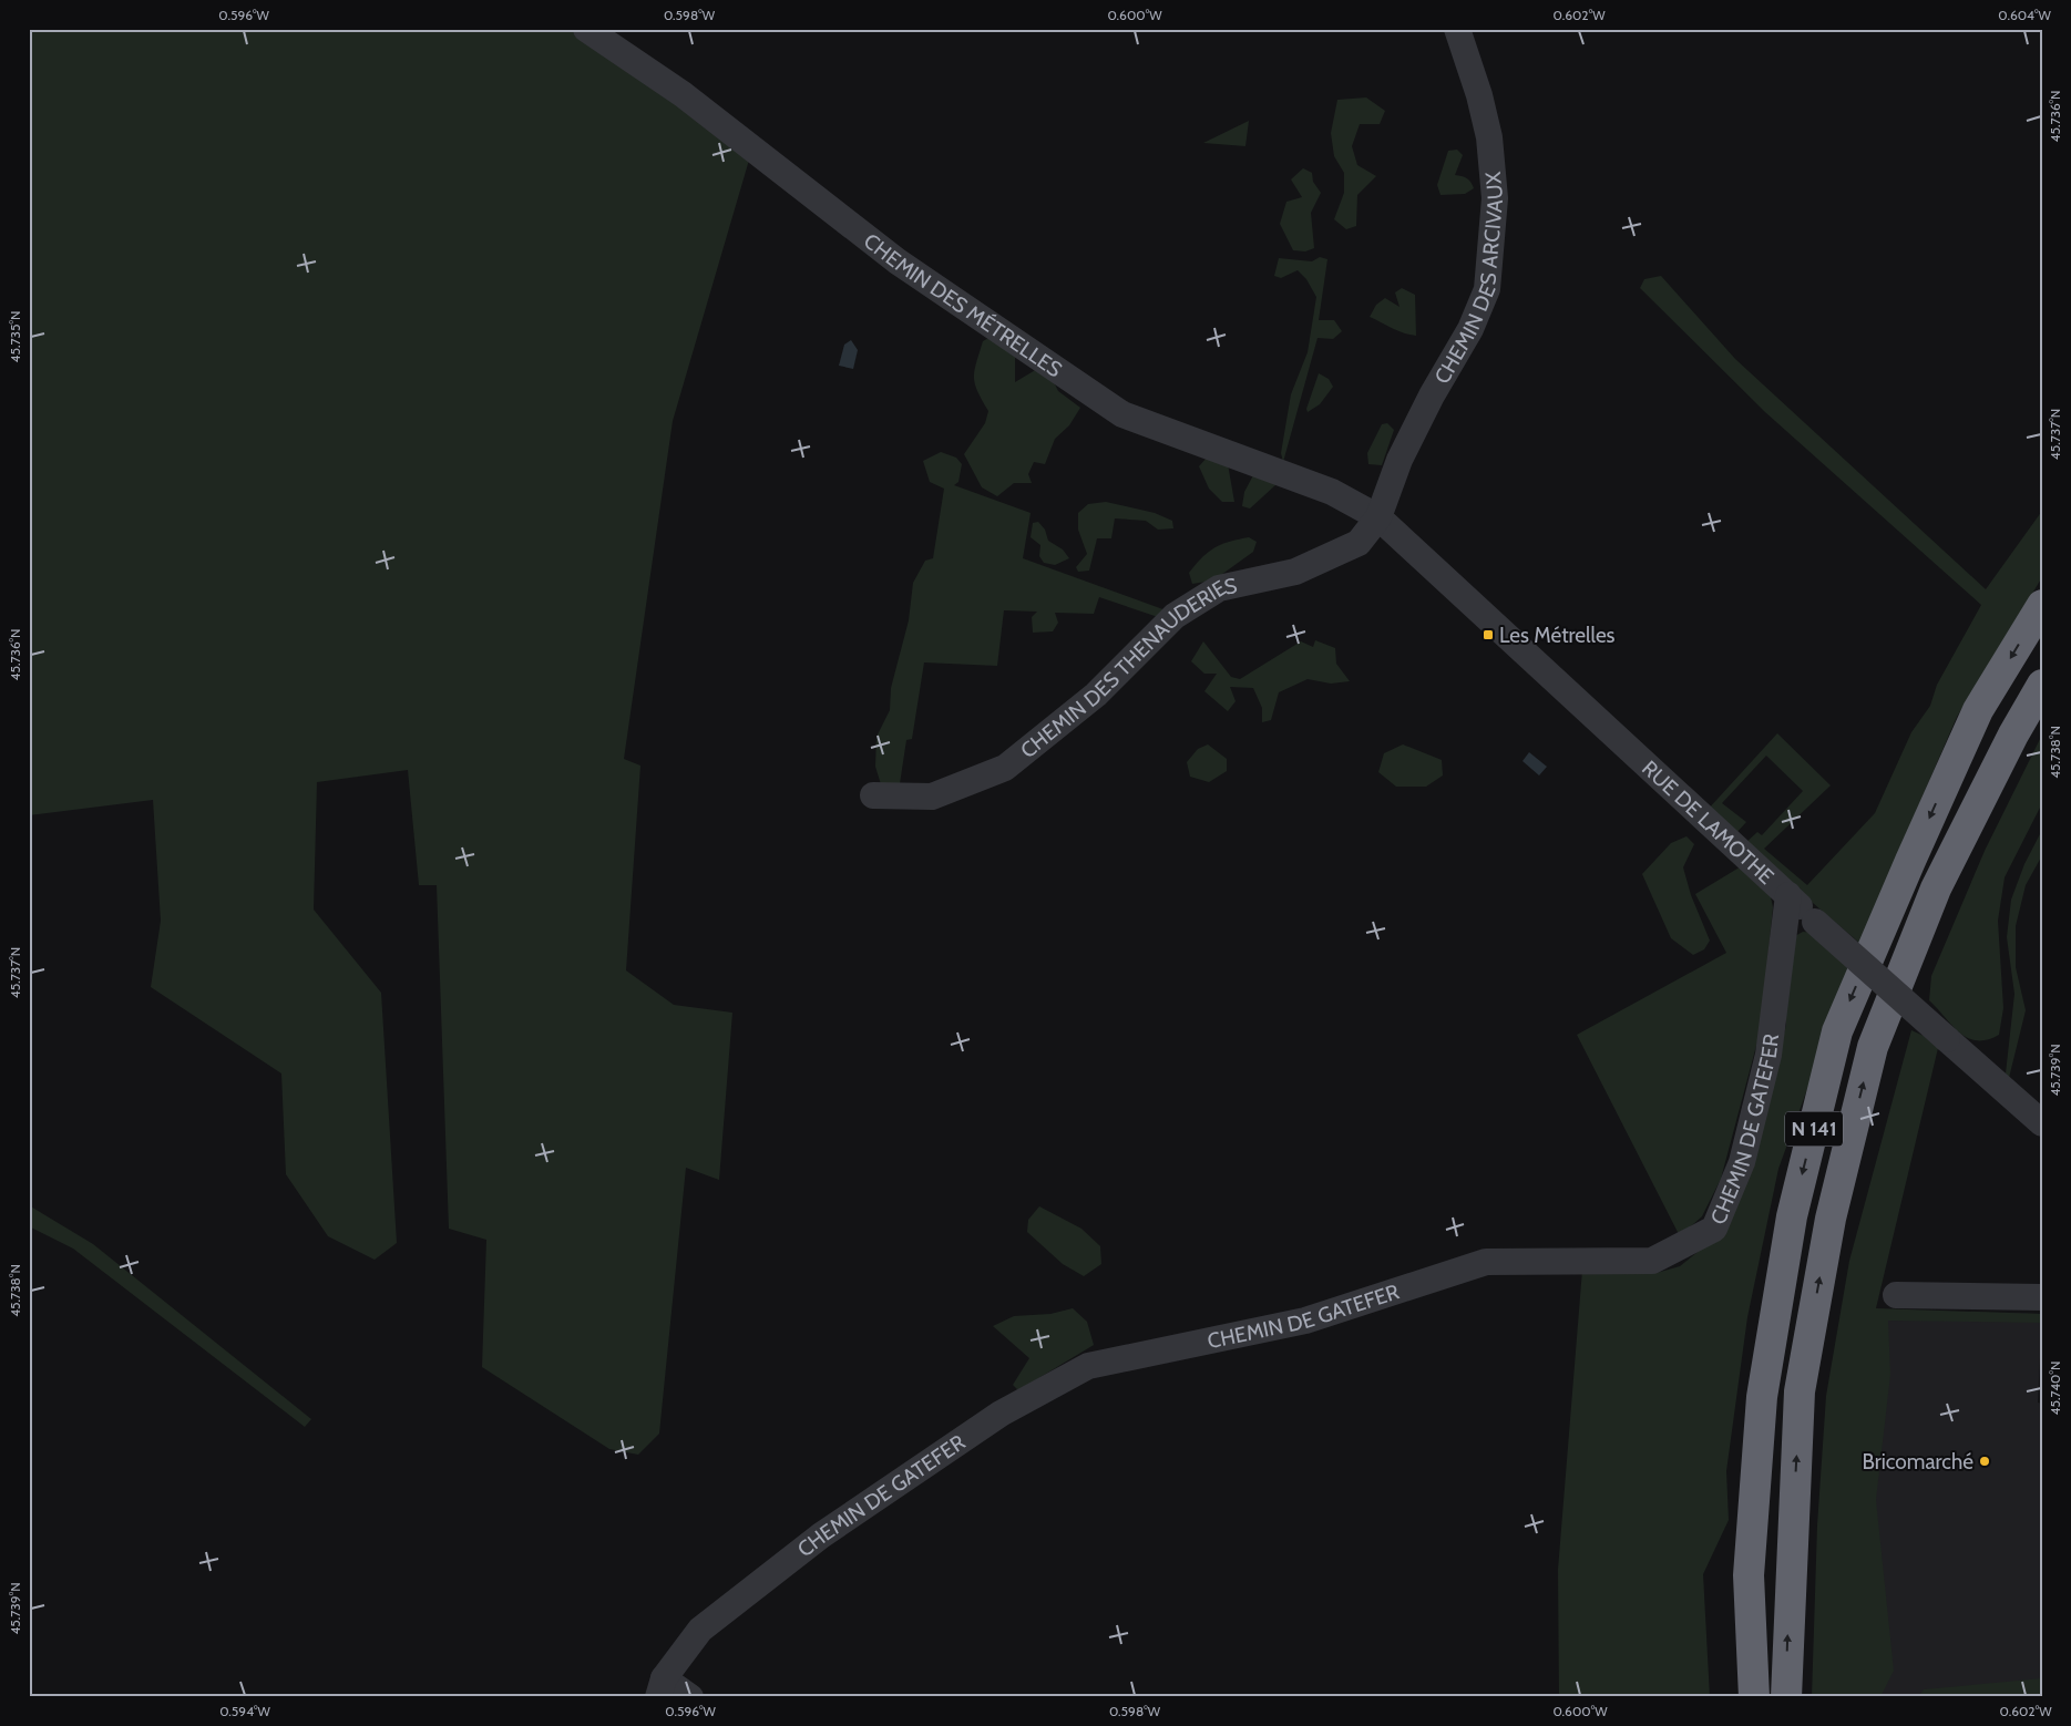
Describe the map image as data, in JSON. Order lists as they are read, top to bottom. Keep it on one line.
{"streets":{"highway":["N 141"],"street":["CHEMIN DES ARCIVAUX","CHEMIN DES MÉTRELLES","CHEMIN DES THENAUDERIES","RUE DE LAMOTHE","CHEMIN DE GATEFER"]},"crossings":[["CHEMIN DES ARCIVAUX","CHEMIN DES MÉTRELLES"],["CHEMIN DES ARCIVAUX","CHEMIN DES THENAUDERIES"],["CHEMIN DES ARCIVAUX","RUE DE LAMOTHE"],["CHEMIN DES MÉTRELLES","CHEMIN DES THENAUDERIES"],["CHEMIN DES MÉTRELLES","RUE DE LAMOTHE"],["CHEMIN DES THENAUDERIES","RUE DE LAMOTHE"],["RUE DE LAMOTHE","CHEMIN DE GATEFER"]],"places":{"transit":["Les Métrelles"],"other":["Bricomarché"]},"coordinates":["0.596°W","0.598°W","0.600°W","0.602°W","0.604°W","45.736°N","45.735°N","45.737°N","45.738°N","45.739°N","45.740°N","0.594°W"]}
